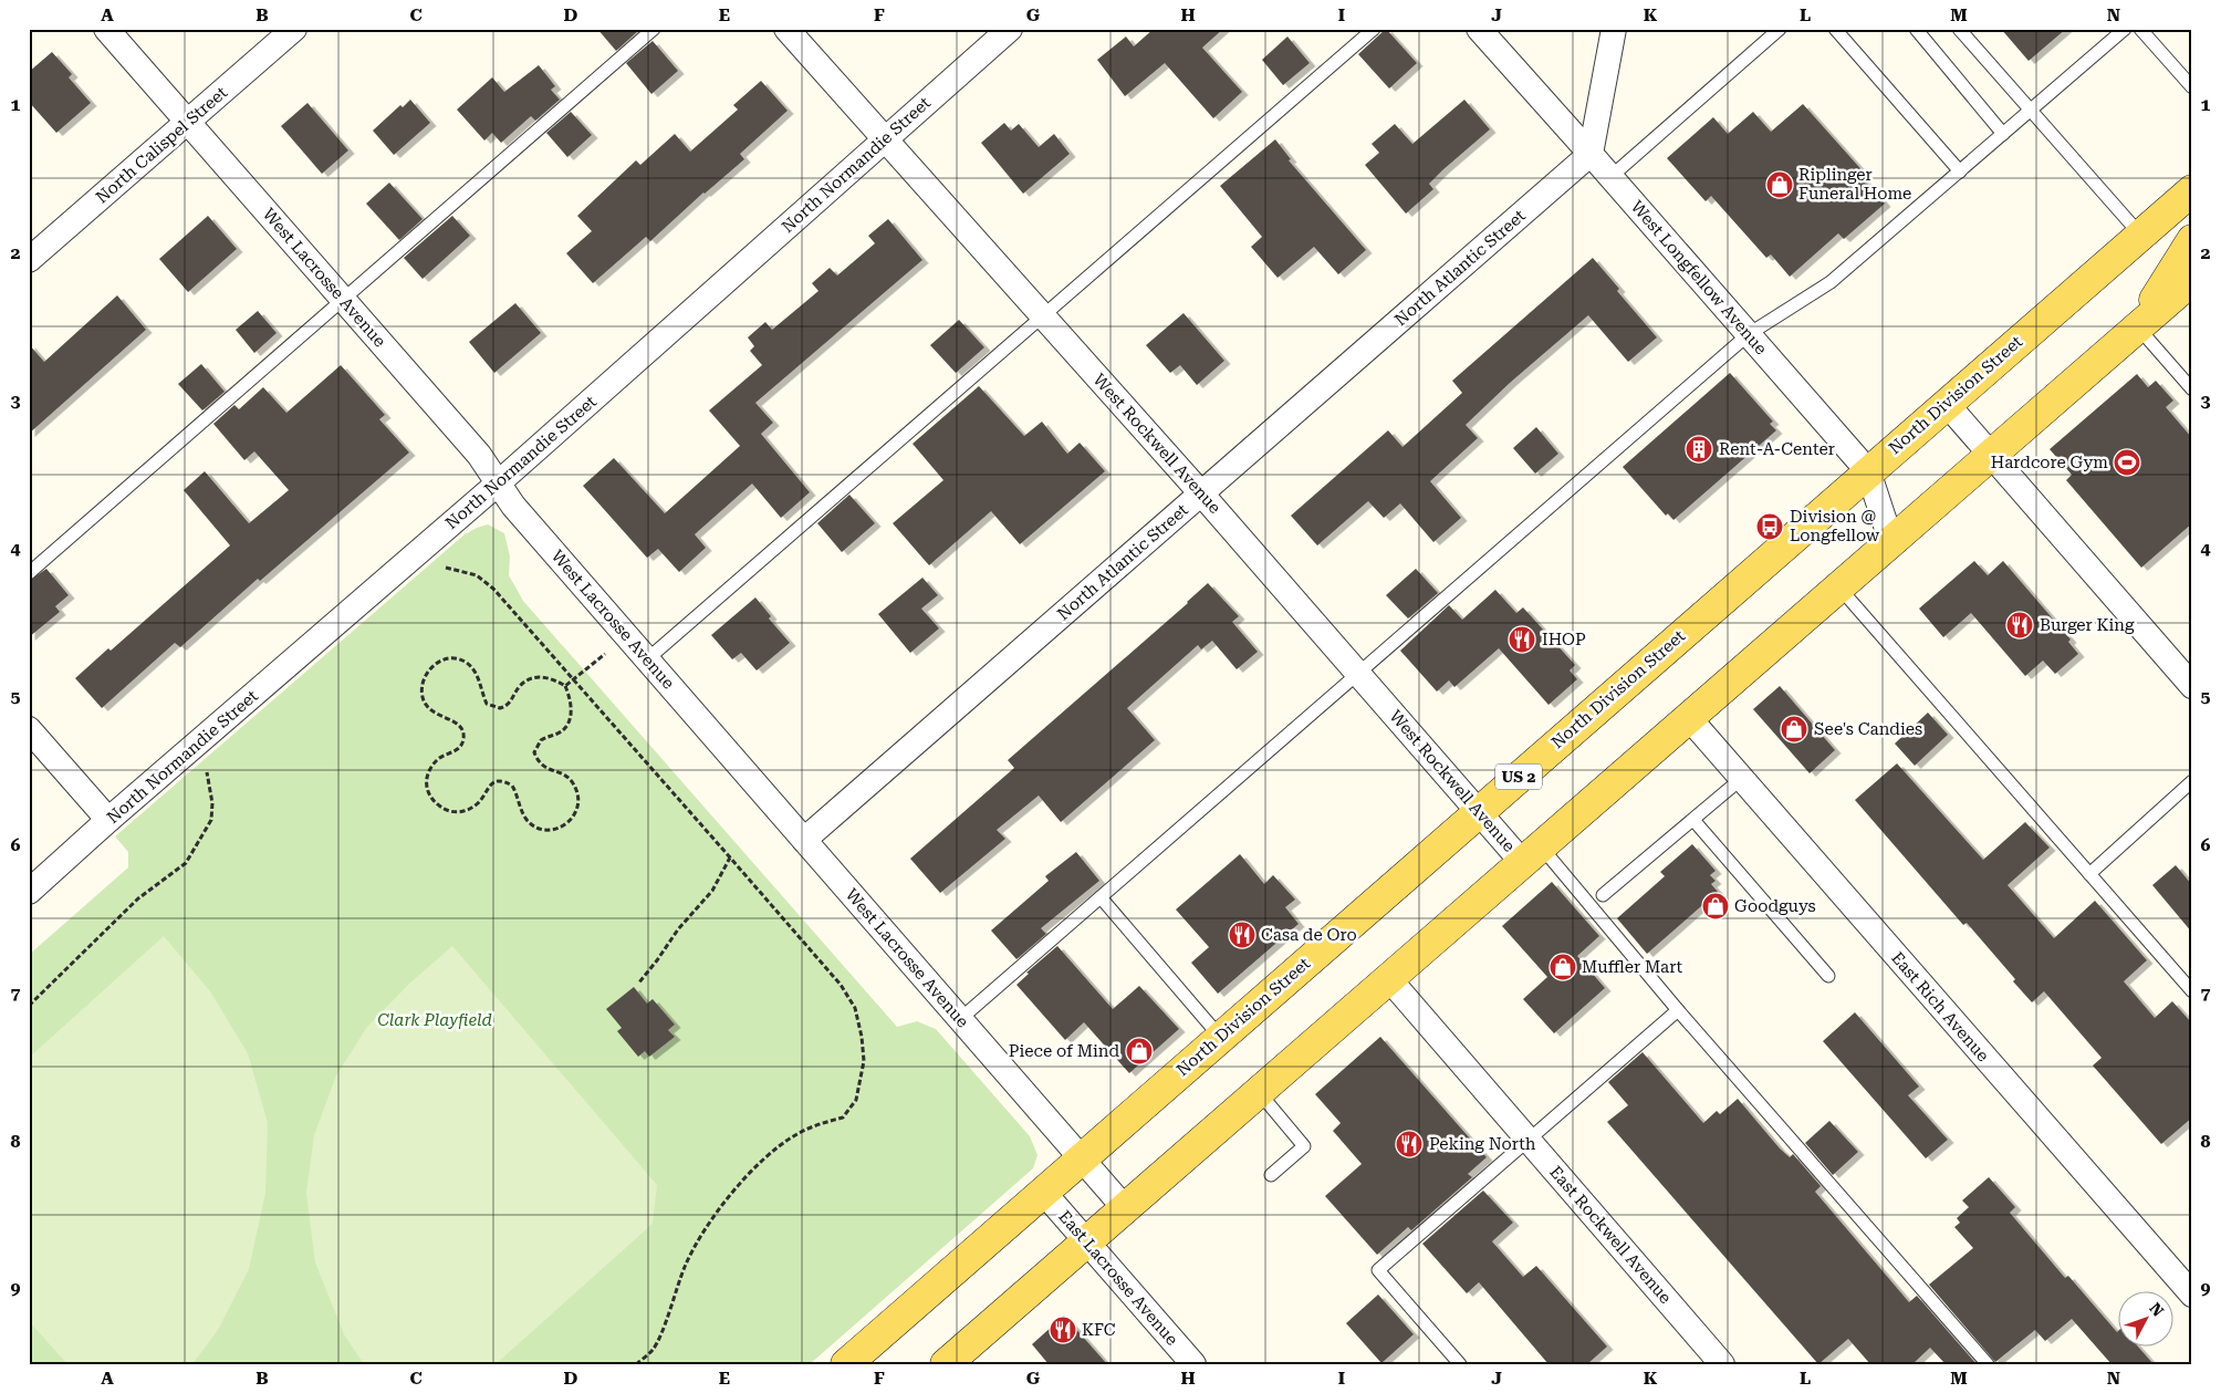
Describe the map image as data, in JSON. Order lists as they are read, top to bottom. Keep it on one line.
{"streets":{"main road":["North Division Street","US 2"],"street":["North Calispel Street","North Normandie Street","North Atlantic Street","West Lacrosse Avenue","West Longfellow Avenue","West Rockwell Avenue","East Rich Avenue","East Rockwell Avenue","East Lacrosse Avenue"]},"crossings":[["North Calispel Street","West Lacrosse Avenue"],["North Normandie Street","West Lacrosse Avenue"],["North Normandie Street","West Rockwell Avenue"],["North Atlantic Street","West Lacrosse Avenue"],["North Atlantic Street","West Longfellow Avenue"],["North Atlantic Street","West Rockwell Avenue"],["West Lacrosse Avenue","North Division Street"],["West Longfellow Avenue","North Division Street"],["North Division Street","West Rockwell Avenue"],["North Division Street","East Lacrosse Avenue"]],"parks":["Clark Playfield"],"places":{"shop":["Riplinger Funeral Home","See's Candies","Goodguys","Muffler Mart","Piece of Mind"],"building":["Rent-A-Center"],"sports":["Hardcore Gym"],"bus stop":["Division @ Longfellow"],"restaurant":["Burger King","IHOP","Casa de Oro","Peking North","KFC"]},"north":"top right","grid":{"columns":["A","B","C","D","E","F","G","H","I","J","K","L","M","N"],"rows":["1","2","3","4","5","6","7","8","9"]}}
